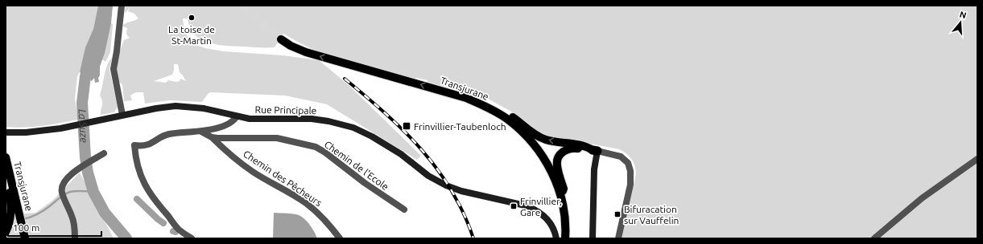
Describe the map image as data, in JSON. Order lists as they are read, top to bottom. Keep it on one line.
{"streets":{"main road":["Transjurane","Rue Principale"],"street":["Chemin de l'Ecole","Chemin des Pêcheurs"]},"crossings":[["Chemin de l'Ecole","Chemin des Pêcheurs"]],"one_way":["Transjurane"],"water":["La Suze"],"places":{"other":["La toise de St-Martin"],"transit":["Frinvillier-Taubenloch","Frinvillier, Gare","Bifuracation sur Vauffelin"]},"scale_bar":"100 m","north":"top"}
